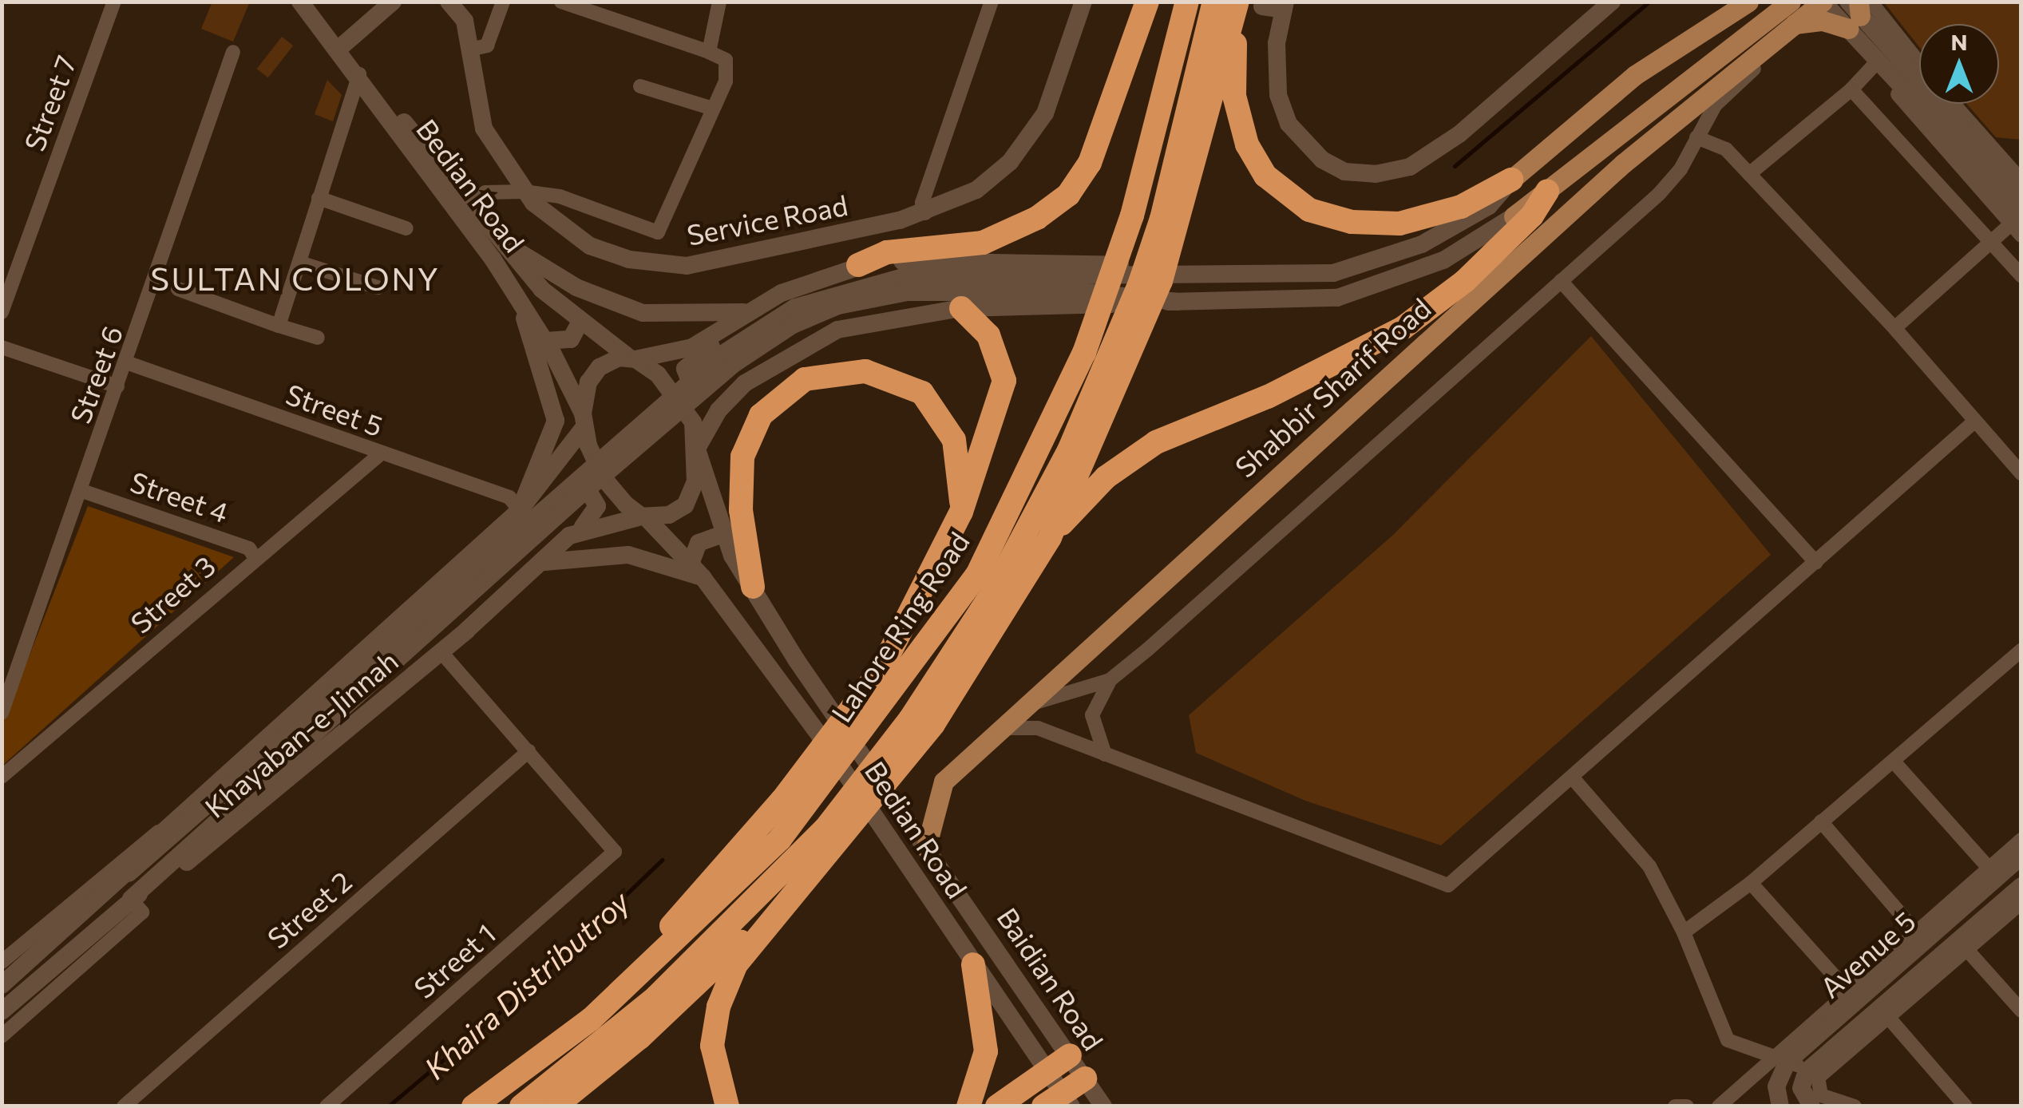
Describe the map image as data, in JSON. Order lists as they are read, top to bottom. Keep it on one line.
{"streets":{"highway":["Lahore Ring Road"],"main road":["Bedian Road","Service Road","Shabbir Sharif Road","Khayaban-e-Jinnah","Avenue 5","Baidian Road"],"street":["Street 7","Street 6","Street 5","Street 4","Street 3","Street 2","Street 1"]},"crossings":[["Bedian Road","Khayaban-e-Jinnah"],["Bedian Road","Baidian Road"],["Street 6","Street 5"],["Street 6","Street 4"],["Shabbir Sharif Road","Baidian Road"],["Street 5","Street 3"],["Street 5","Khayaban-e-Jinnah"],["Street 4","Street 3"],["Street 2","Street 1"]],"districts":["SULTAN COLONY"],"water":["Khaira Distributroy"],"north":"top"}
